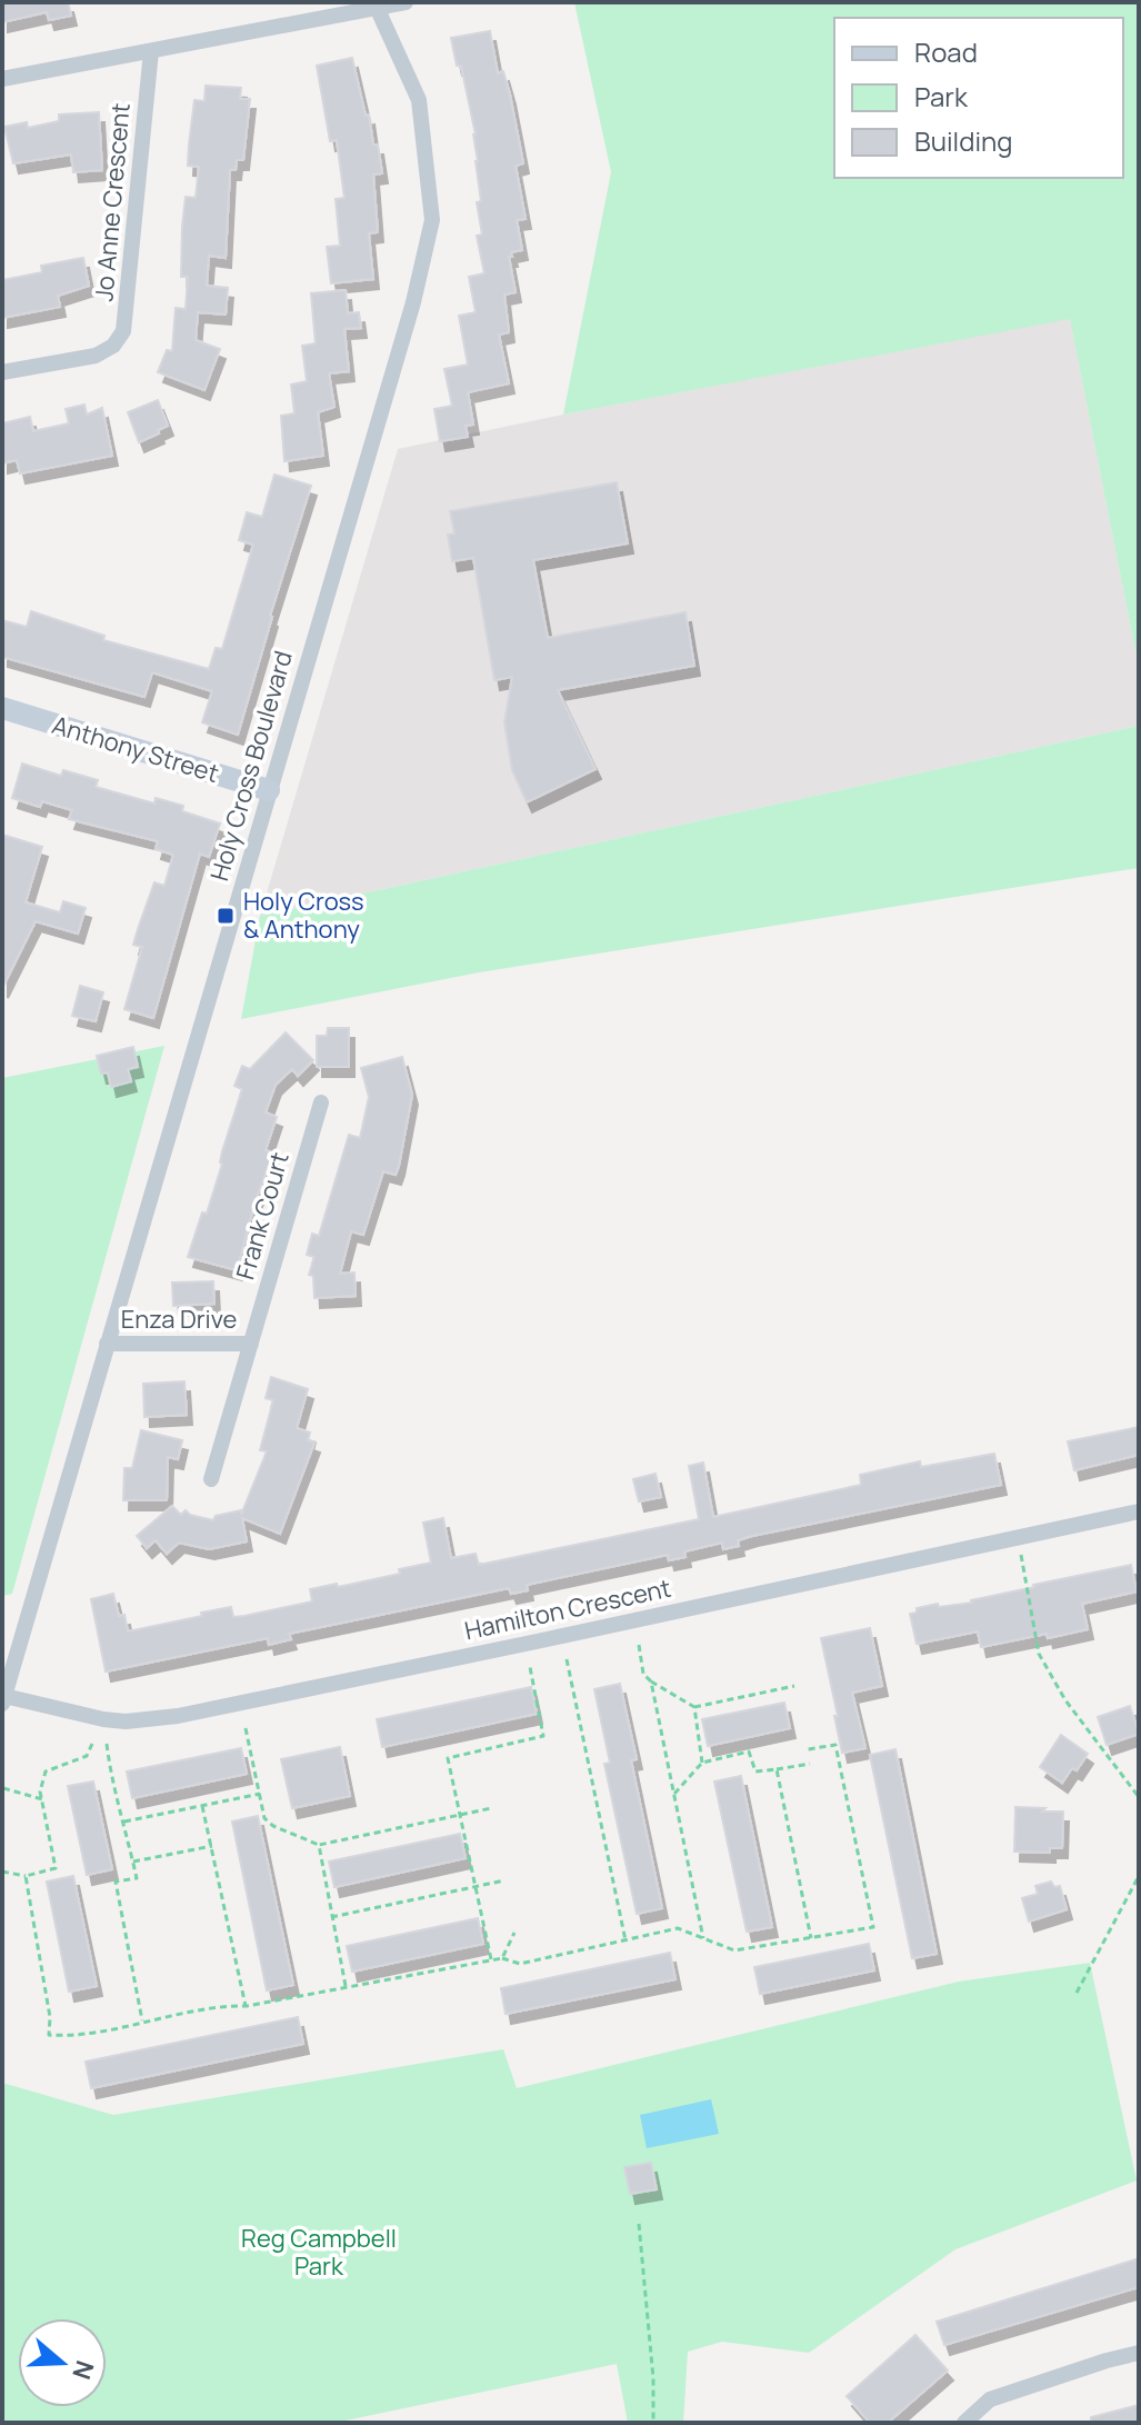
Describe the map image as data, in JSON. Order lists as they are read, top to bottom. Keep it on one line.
{"streets":{"street":["Jo Anne Crescent","Anthony Street","Holy Cross Boulevard","Frank Court","Enza Drive","Hamilton Crescent"]},"crossings":[["Anthony Street","Holy Cross Boulevard"],["Holy Cross Boulevard","Enza Drive"],["Holy Cross Boulevard","Hamilton Crescent"],["Frank Court","Enza Drive"]],"parks":["Reg Campbell Park"],"places":{"transit":["Holy Cross & Anthony"]},"legend":["Road","Park","Building"],"north":"right"}
